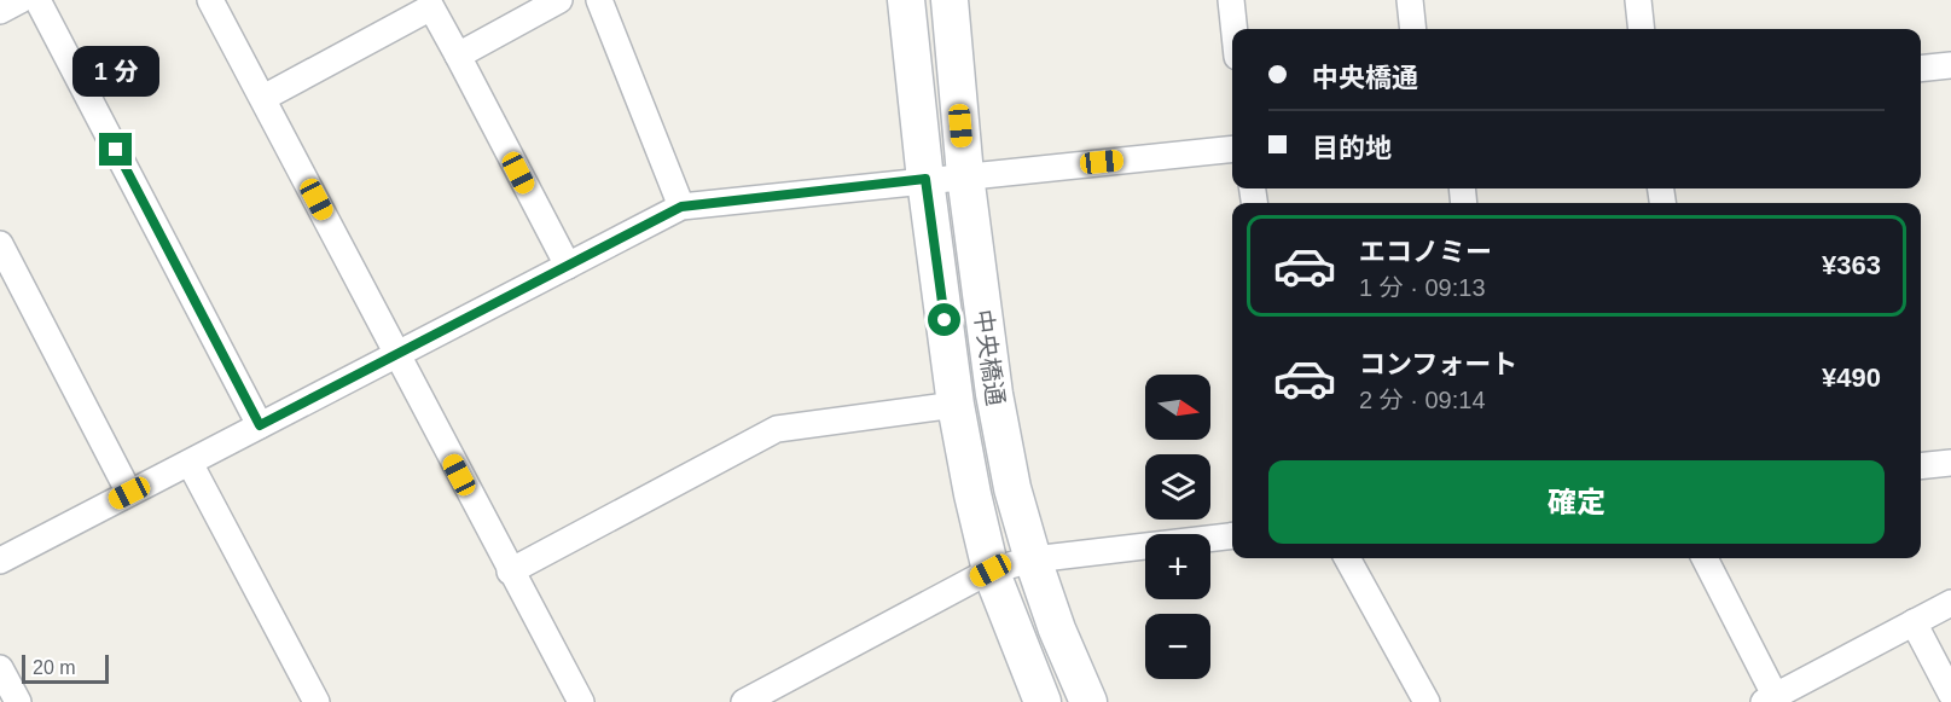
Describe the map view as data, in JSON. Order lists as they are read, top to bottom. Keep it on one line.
{"streets":{"street":["中央橋通"]},"scale_bar":"20 m","north":"right","page":{"banner":["中央橋通","目的地"],"bubble":"1 分","list":[{"name":"エコノミー","note":"1 分 · 09:13","value":"¥363"},{"name":"コンフォート","note":"2 分 · 09:14","value":"¥490"}],"map_buttons":["+","−"],"buttons":"確定","scale":"20 m"}}
